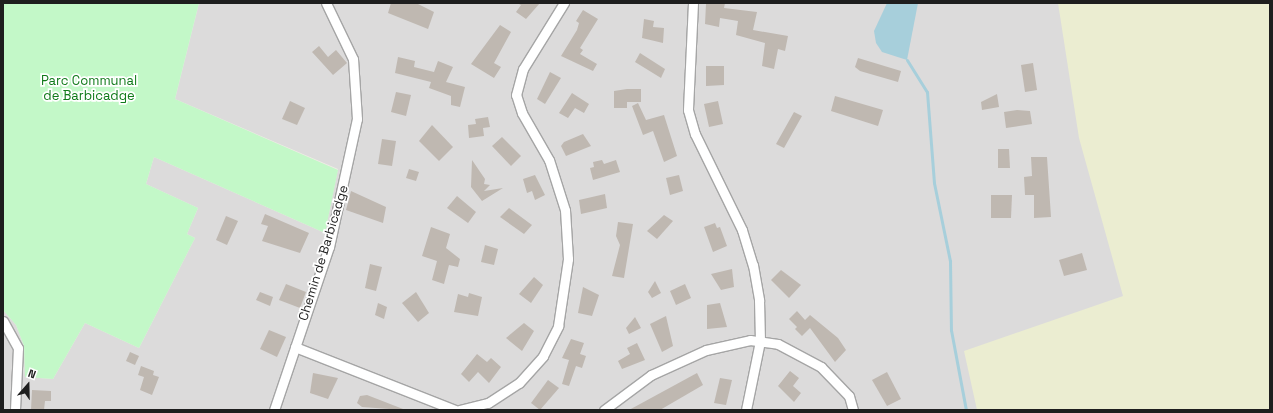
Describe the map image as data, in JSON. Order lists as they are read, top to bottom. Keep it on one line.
{"streets":{"street":["Chemin de Barbicadge"]},"parks":["Parc Communal de Barbicadge"],"north":"top"}
